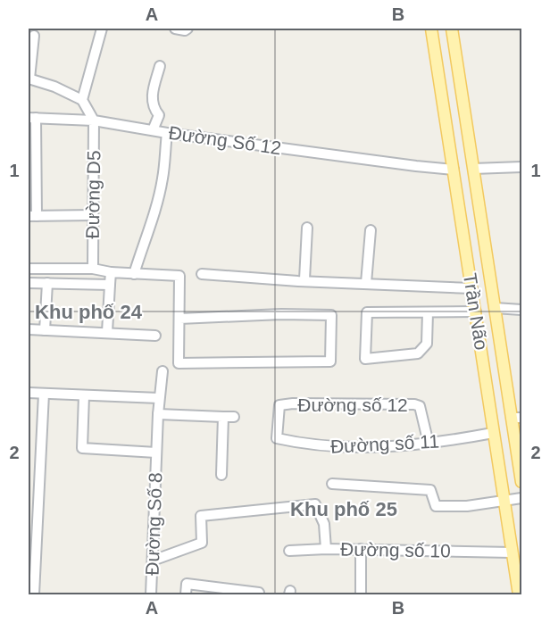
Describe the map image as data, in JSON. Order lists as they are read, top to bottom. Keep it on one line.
{"streets":{"main road":["Trần Não"],"street":["Đường Số 12","Đường D5","Đường số 12","Đường số 11","Đường Số 8","Đường số 10"]},"crossings":[["Đường Số 12","Đường D5"],["Đường Số 12","Trần Não"],["Trần Não","Đường số 11"],["Trần Não","Đường số 10"],["Đường số 12","Đường số 11"],["Đường Số 8","Đường số 10"]],"districts":["Khu phố 24","Khu phố 25"],"grid":{"columns":["A","B"],"rows":["1","2"]}}
